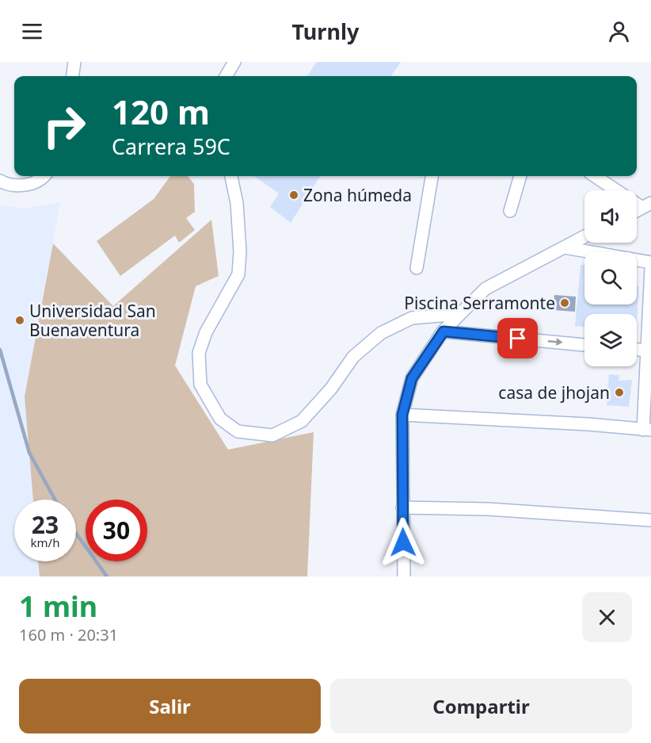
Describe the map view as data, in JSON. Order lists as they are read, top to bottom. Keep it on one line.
{"places":["Zona húmeda","Piscina Serramonte","Universidad San Buenaventura","casa de jhojan"],"page":{"header":"Turnly","turn":["120 m","Carrera 59C"],"speed":"23 km/h","limit":"30","heading":["1 min","160 m · 20:31"],"buttons":["Salir","Compartir"]}}
